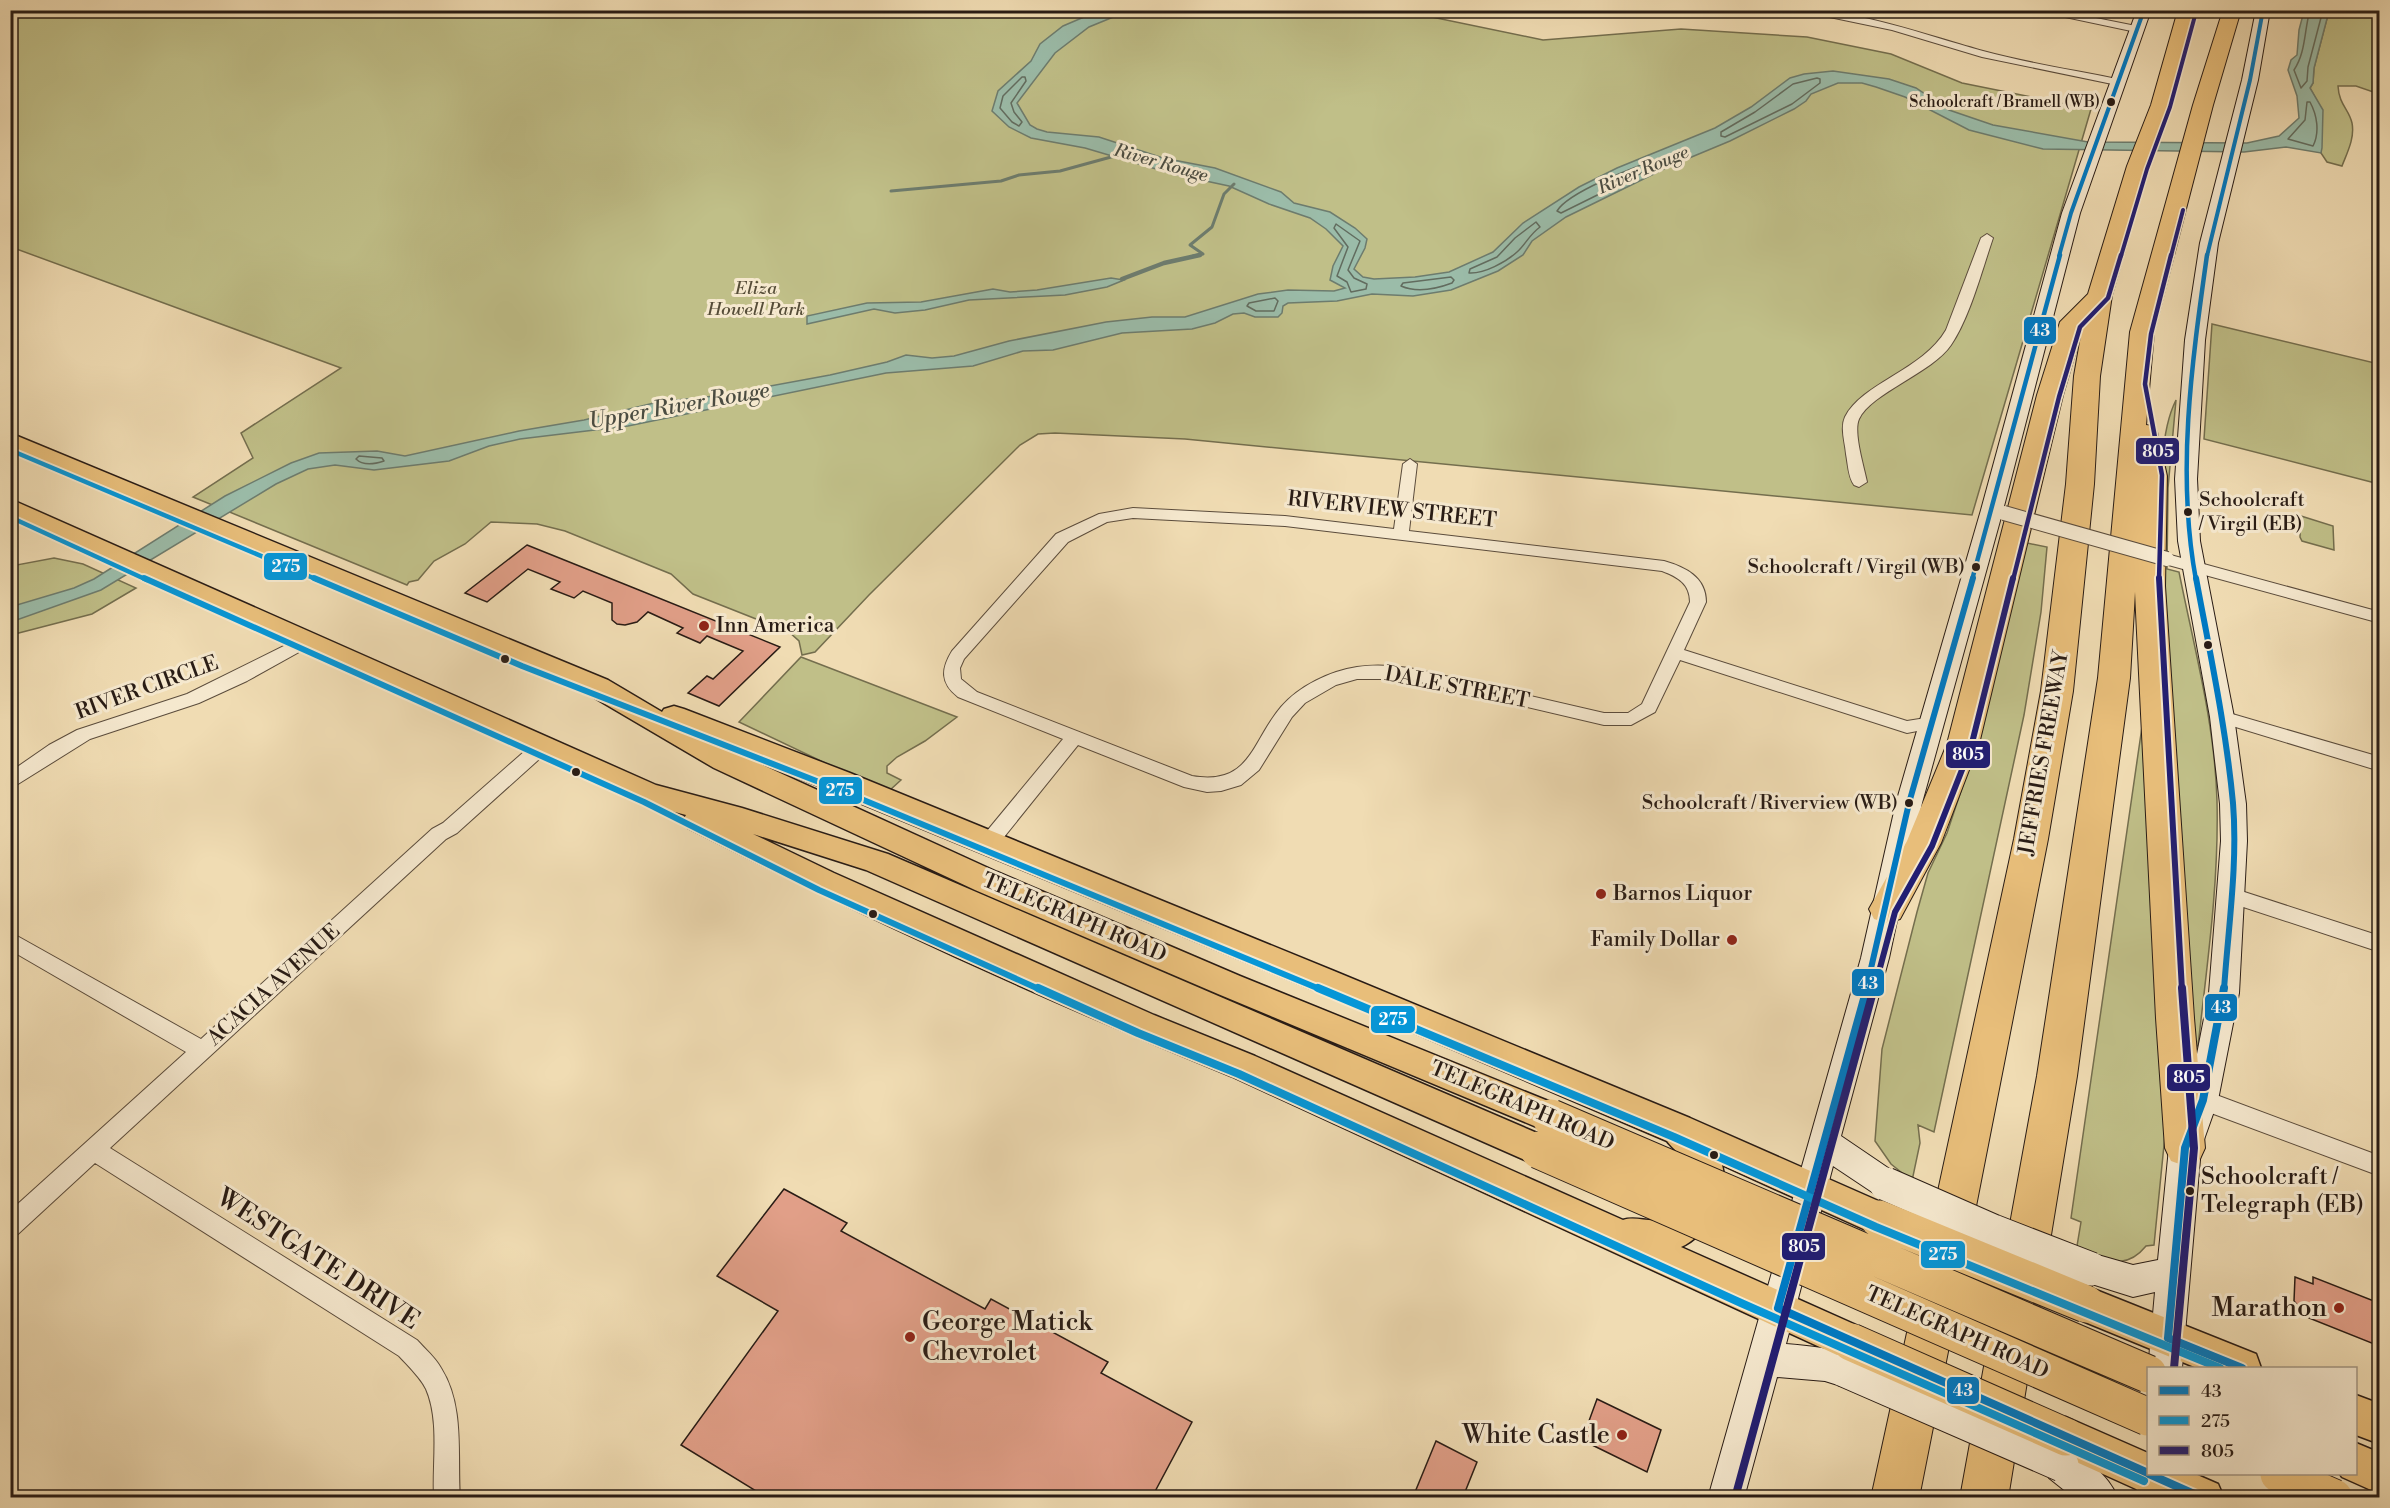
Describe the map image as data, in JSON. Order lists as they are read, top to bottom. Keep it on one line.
{"streets":{"highway":["JEFFRIES FREEWAY"],"main road":["TELEGRAPH ROAD"],"street":["RIVERVIEW STREET","RIVER CIRCLE","DALE STREET","ACACIA AVENUE","WESTGATE DRIVE"]},"crossings":[["RIVERVIEW STREET","DALE STREET"],["RIVER CIRCLE","TELEGRAPH ROAD"],["TELEGRAPH ROAD","ACACIA AVENUE"],["ACACIA AVENUE","WESTGATE DRIVE"]],"water":["River Rouge","Upper River Rouge"],"parks":["Eliza Howell Park"],"places":["Schoolcraft / Bramell (WB)","Schoolcraft / Virgil (EB)","Schoolcraft / Virgil (WB)","Inn America","Schoolcraft / Riverview (WB)","Barnos Liquor","Family Dollar","Schoolcraft / Telegraph (EB)","Marathon","George Matick Chevrolet","White Castle"],"lines":["transit line 43","transit line 805","transit line 275"],"legend":["43","275","805"]}
